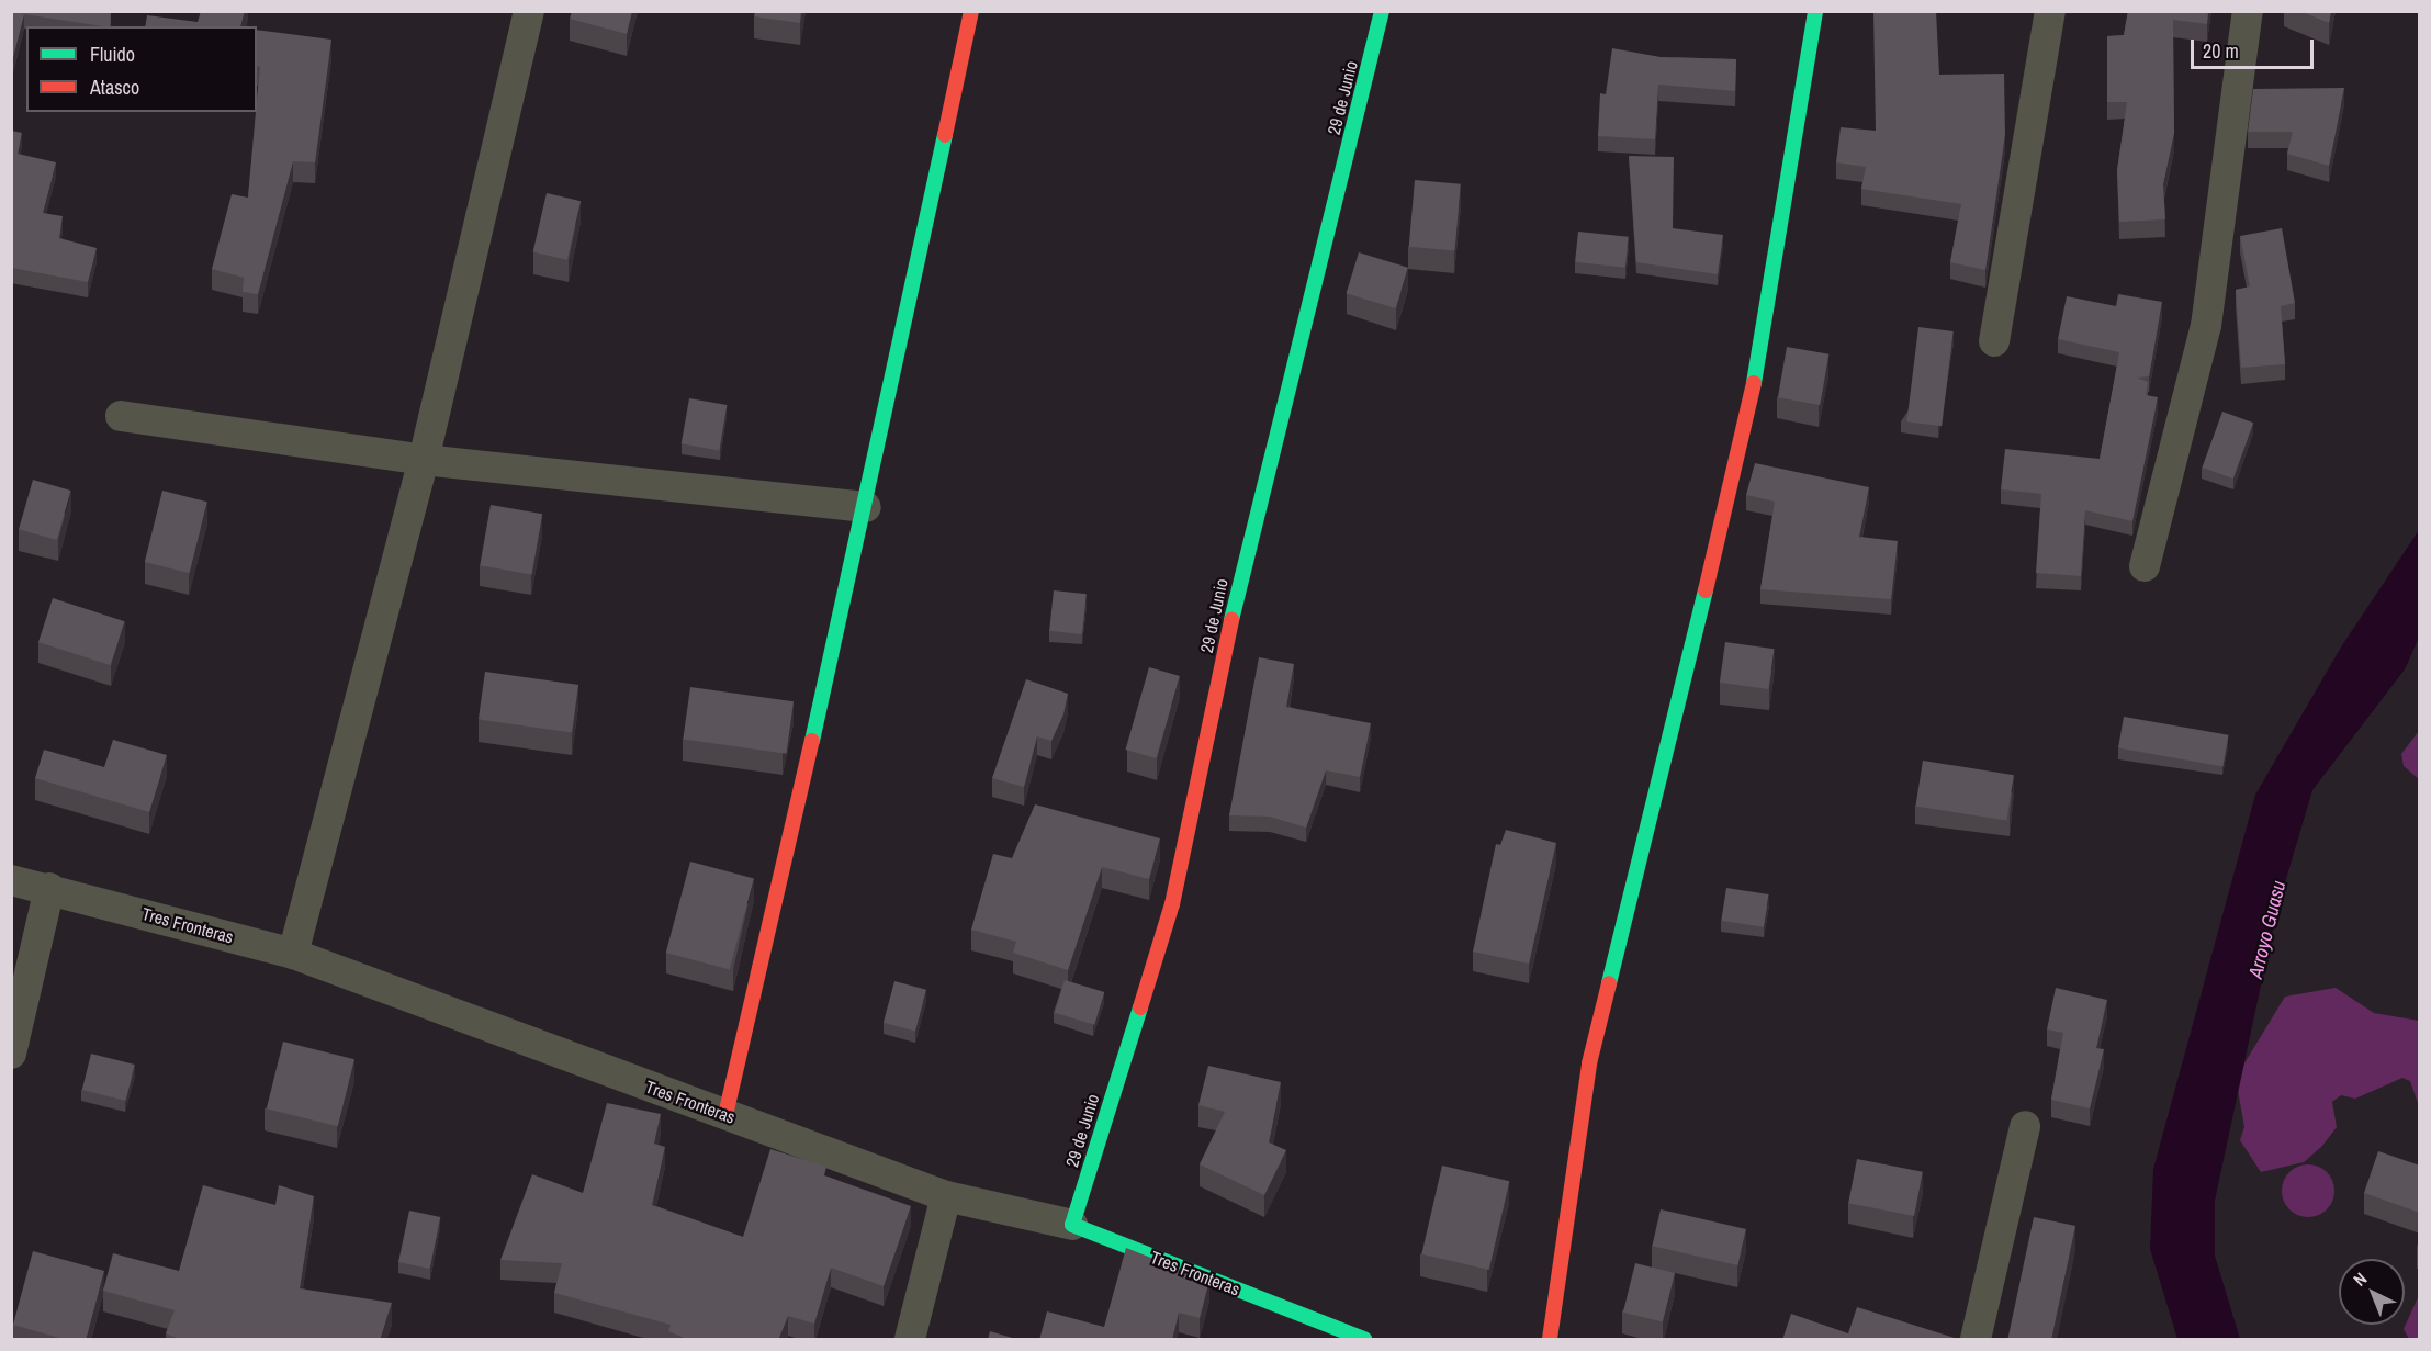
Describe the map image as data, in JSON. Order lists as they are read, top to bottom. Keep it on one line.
{"streets":{"street":["29 de Junio","Tres Fronteras"]},"crossings":[["29 de Junio","Tres Fronteras"]],"water":["Arroyo Guasu"],"legend":["Fluido","Atasco"],"scale_bar":"20 m","north":"top left"}
